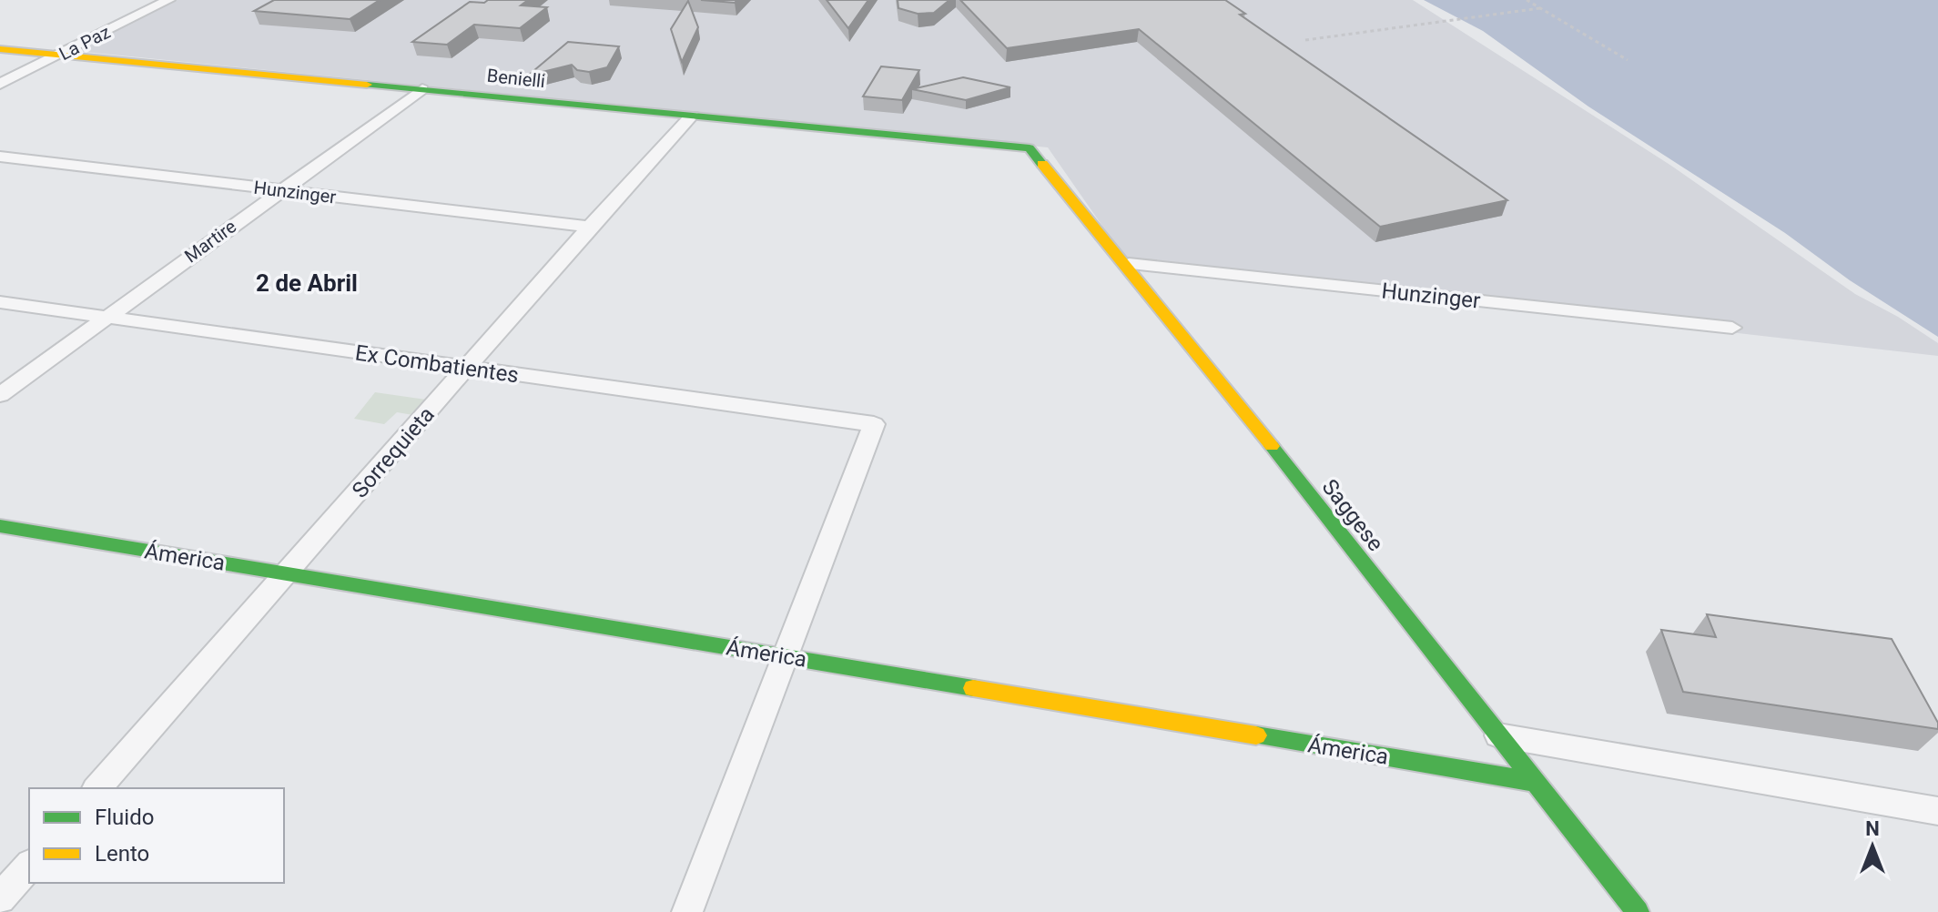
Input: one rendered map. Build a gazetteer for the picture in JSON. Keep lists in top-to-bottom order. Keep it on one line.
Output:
{"streets":{"street":["La Paz","Benielli","Hunzinger","Martire","Ex Combatientes","Sorrequieta","Saggese","Ámerica"]},"crossings":[["La Paz","Benielli"],["Benielli","Martire"],["Benielli","Sorrequieta"],["Benielli","Saggese"],["Hunzinger","Martire"],["Hunzinger","Sorrequieta"],["Hunzinger","Saggese"],["Martire","Ex Combatientes"],["Ex Combatientes","Sorrequieta"],["Ex Combatientes","Ámerica"],["Sorrequieta","Ámerica"],["Saggese","Ámerica"]],"districts":["2 de Abril"],"legend":["Fluido","Lento"],"north":"top"}
